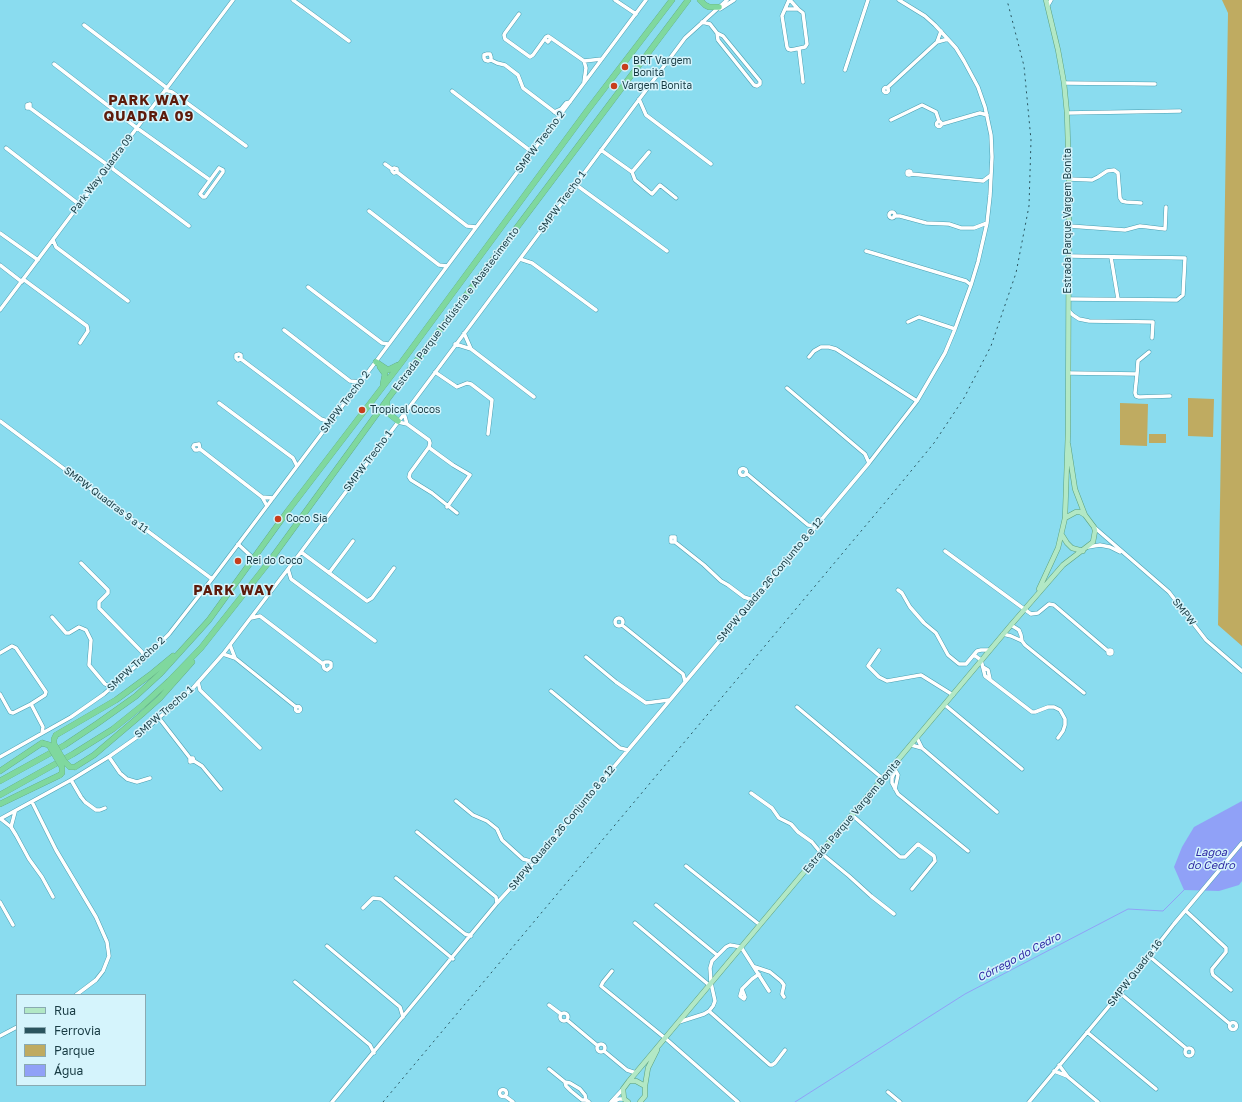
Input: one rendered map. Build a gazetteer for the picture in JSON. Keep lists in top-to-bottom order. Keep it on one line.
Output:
{"streets":{"highway":["Estrada Parque Indústria e Abastecimento"],"main road":["Estrada Parque Vargem Bonita"],"street":["SMPW Trecho 2","Park Way Quadra 09","SMPW Trecho 1","SMPW Quadras 9 a 11","SMPW Quadra 26 Conjunto 8 e 12","SMPW","SMPW Quadra 16"]},"crossings":[["SMPW Trecho 2","SMPW Quadras 9 a 11"],["Estrada Parque Vargem Bonita","SMPW"]],"districts":["PARK WAY QUADRA 09","PARK WAY"],"water":["Lagoa do Cedro","Córrego do Cedro"],"places":["BRT Vargem Bonita","Vargem Bonita","Tropical Cocos","Coco Sia","Rei do Coco"],"legend":["Rua","Ferrovia","Parque","Água"]}
